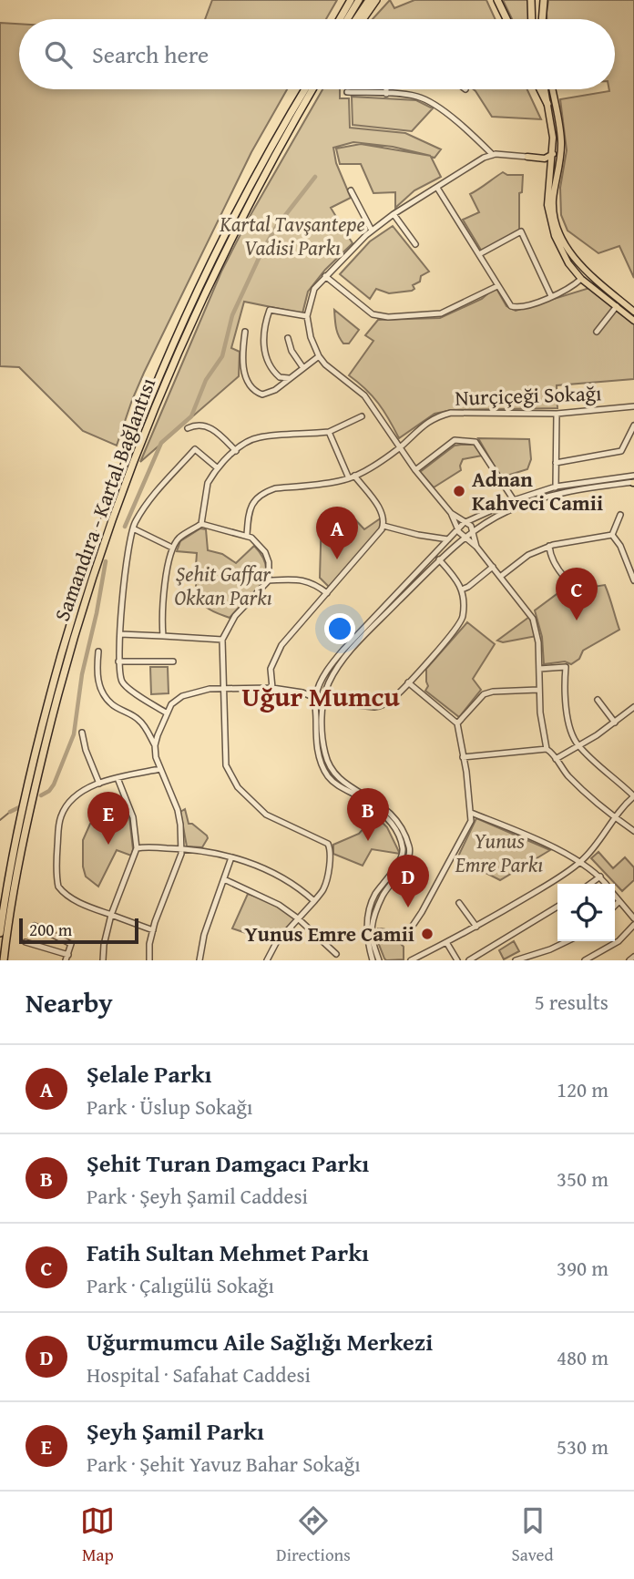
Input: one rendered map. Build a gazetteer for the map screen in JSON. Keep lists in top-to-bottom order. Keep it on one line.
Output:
{"streets":{"highway":["Samandıra - Kartal Bağlantısı"],"street":["Nurçiçeği Sokağı"]},"districts":["Uğur Mumcu"],"parks":["Kartal Tavşantepe Vadisi Parkı","Şehit Gaffar Okkan Parkı","Yunus Emre Parkı"],"places":["Adnan Kahveci Camii","Yunus Emre Camii"],"scale_bar":"200 m","page":{"search":"Search here","pins":["A","C","B","E","D"],"scale":"200 m","heading":["Nearby","5 results"],"list":[{"mark":"A","name":"Şelale Parkı","note":"Park · Üslup Sokağı","value":"120 m"},{"mark":"B","name":"Şehit Turan Damgacı Parkı","note":"Park · Şeyh Şamil Caddesi","value":"350 m"},{"mark":"C","name":"Fatih Sultan Mehmet Parkı","note":"Park · Çalıgülü Sokağı","value":"390 m"},{"mark":"D","name":"Uğurmumcu Aile Sağlığı Merkezi","note":"Hospital · Safahat Caddesi","value":"480 m"},{"mark":"E","name":"Şeyh Şamil Parkı","note":"Park · Şehit Yavuz Bahar Sokağı","value":"530 m"}],"nav":["Map","Directions","Saved"]}}
